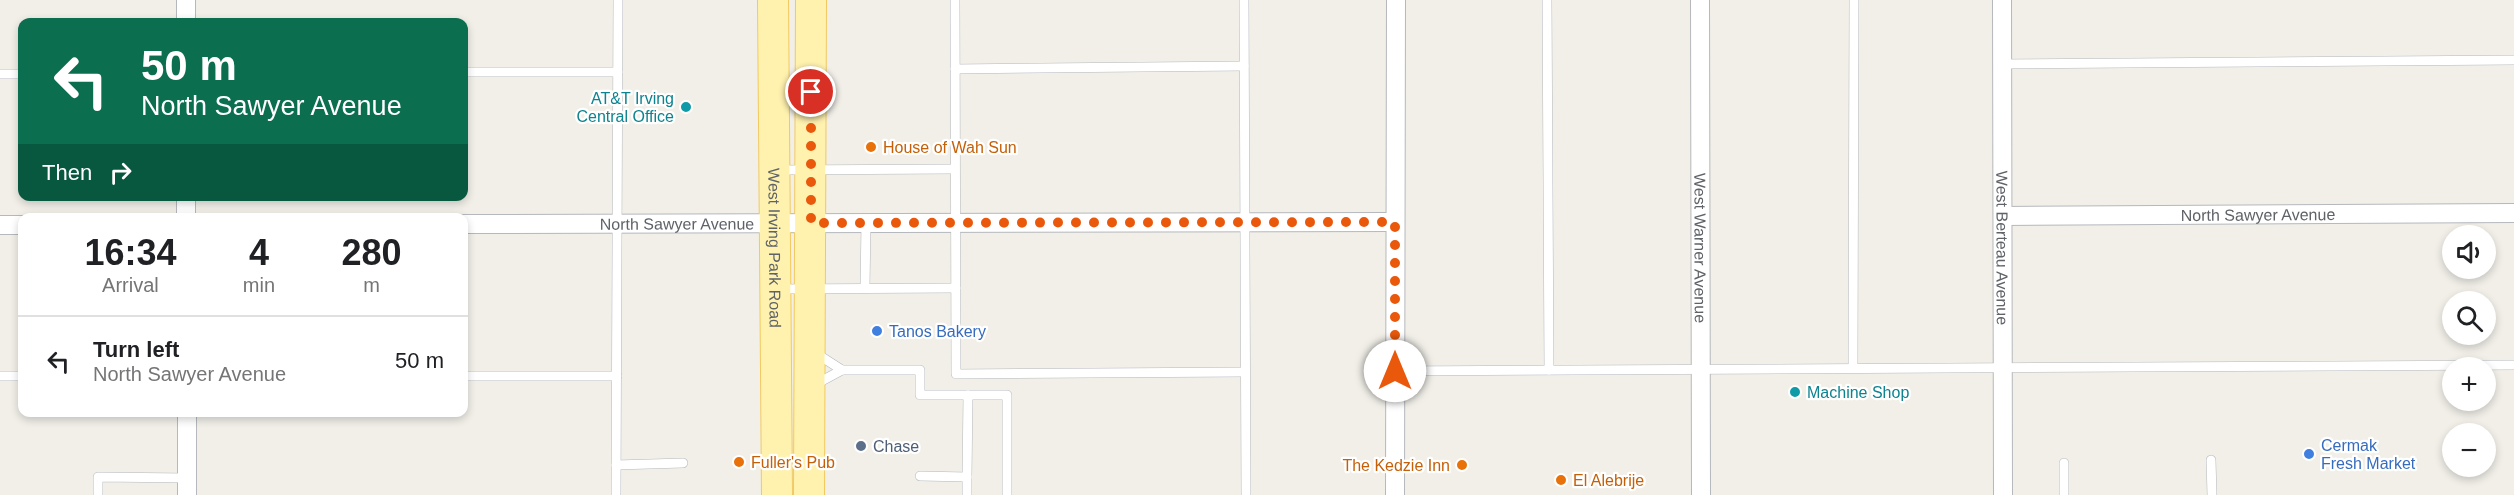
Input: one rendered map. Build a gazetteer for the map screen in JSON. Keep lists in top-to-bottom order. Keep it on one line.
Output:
{"streets":{"main road":["West Irving Park Road"],"street":["North Sawyer Avenue","West Berteau Avenue","West Warner Avenue"]},"crossings":[["North Sawyer Avenue","West Irving Park Road"],["North Sawyer Avenue","West Berteau Avenue"]],"places":["AT&T Irving Central Office","House of Wah Sun","Tanos Bakery","Machine Shop","Chase","Cermak Fresh Market","Fuller's Pub","The Kedzie Inn","El Alebrije"],"page":{"turn":["50 m","North Sawyer Avenue"],"then":"Then","eta":["16:34","Arrival","4","min","280","m"],"map_buttons":["+","−"],"list":[{"name":"Turn left","note":"North Sawyer Avenue","value":"50 m"}]}}
